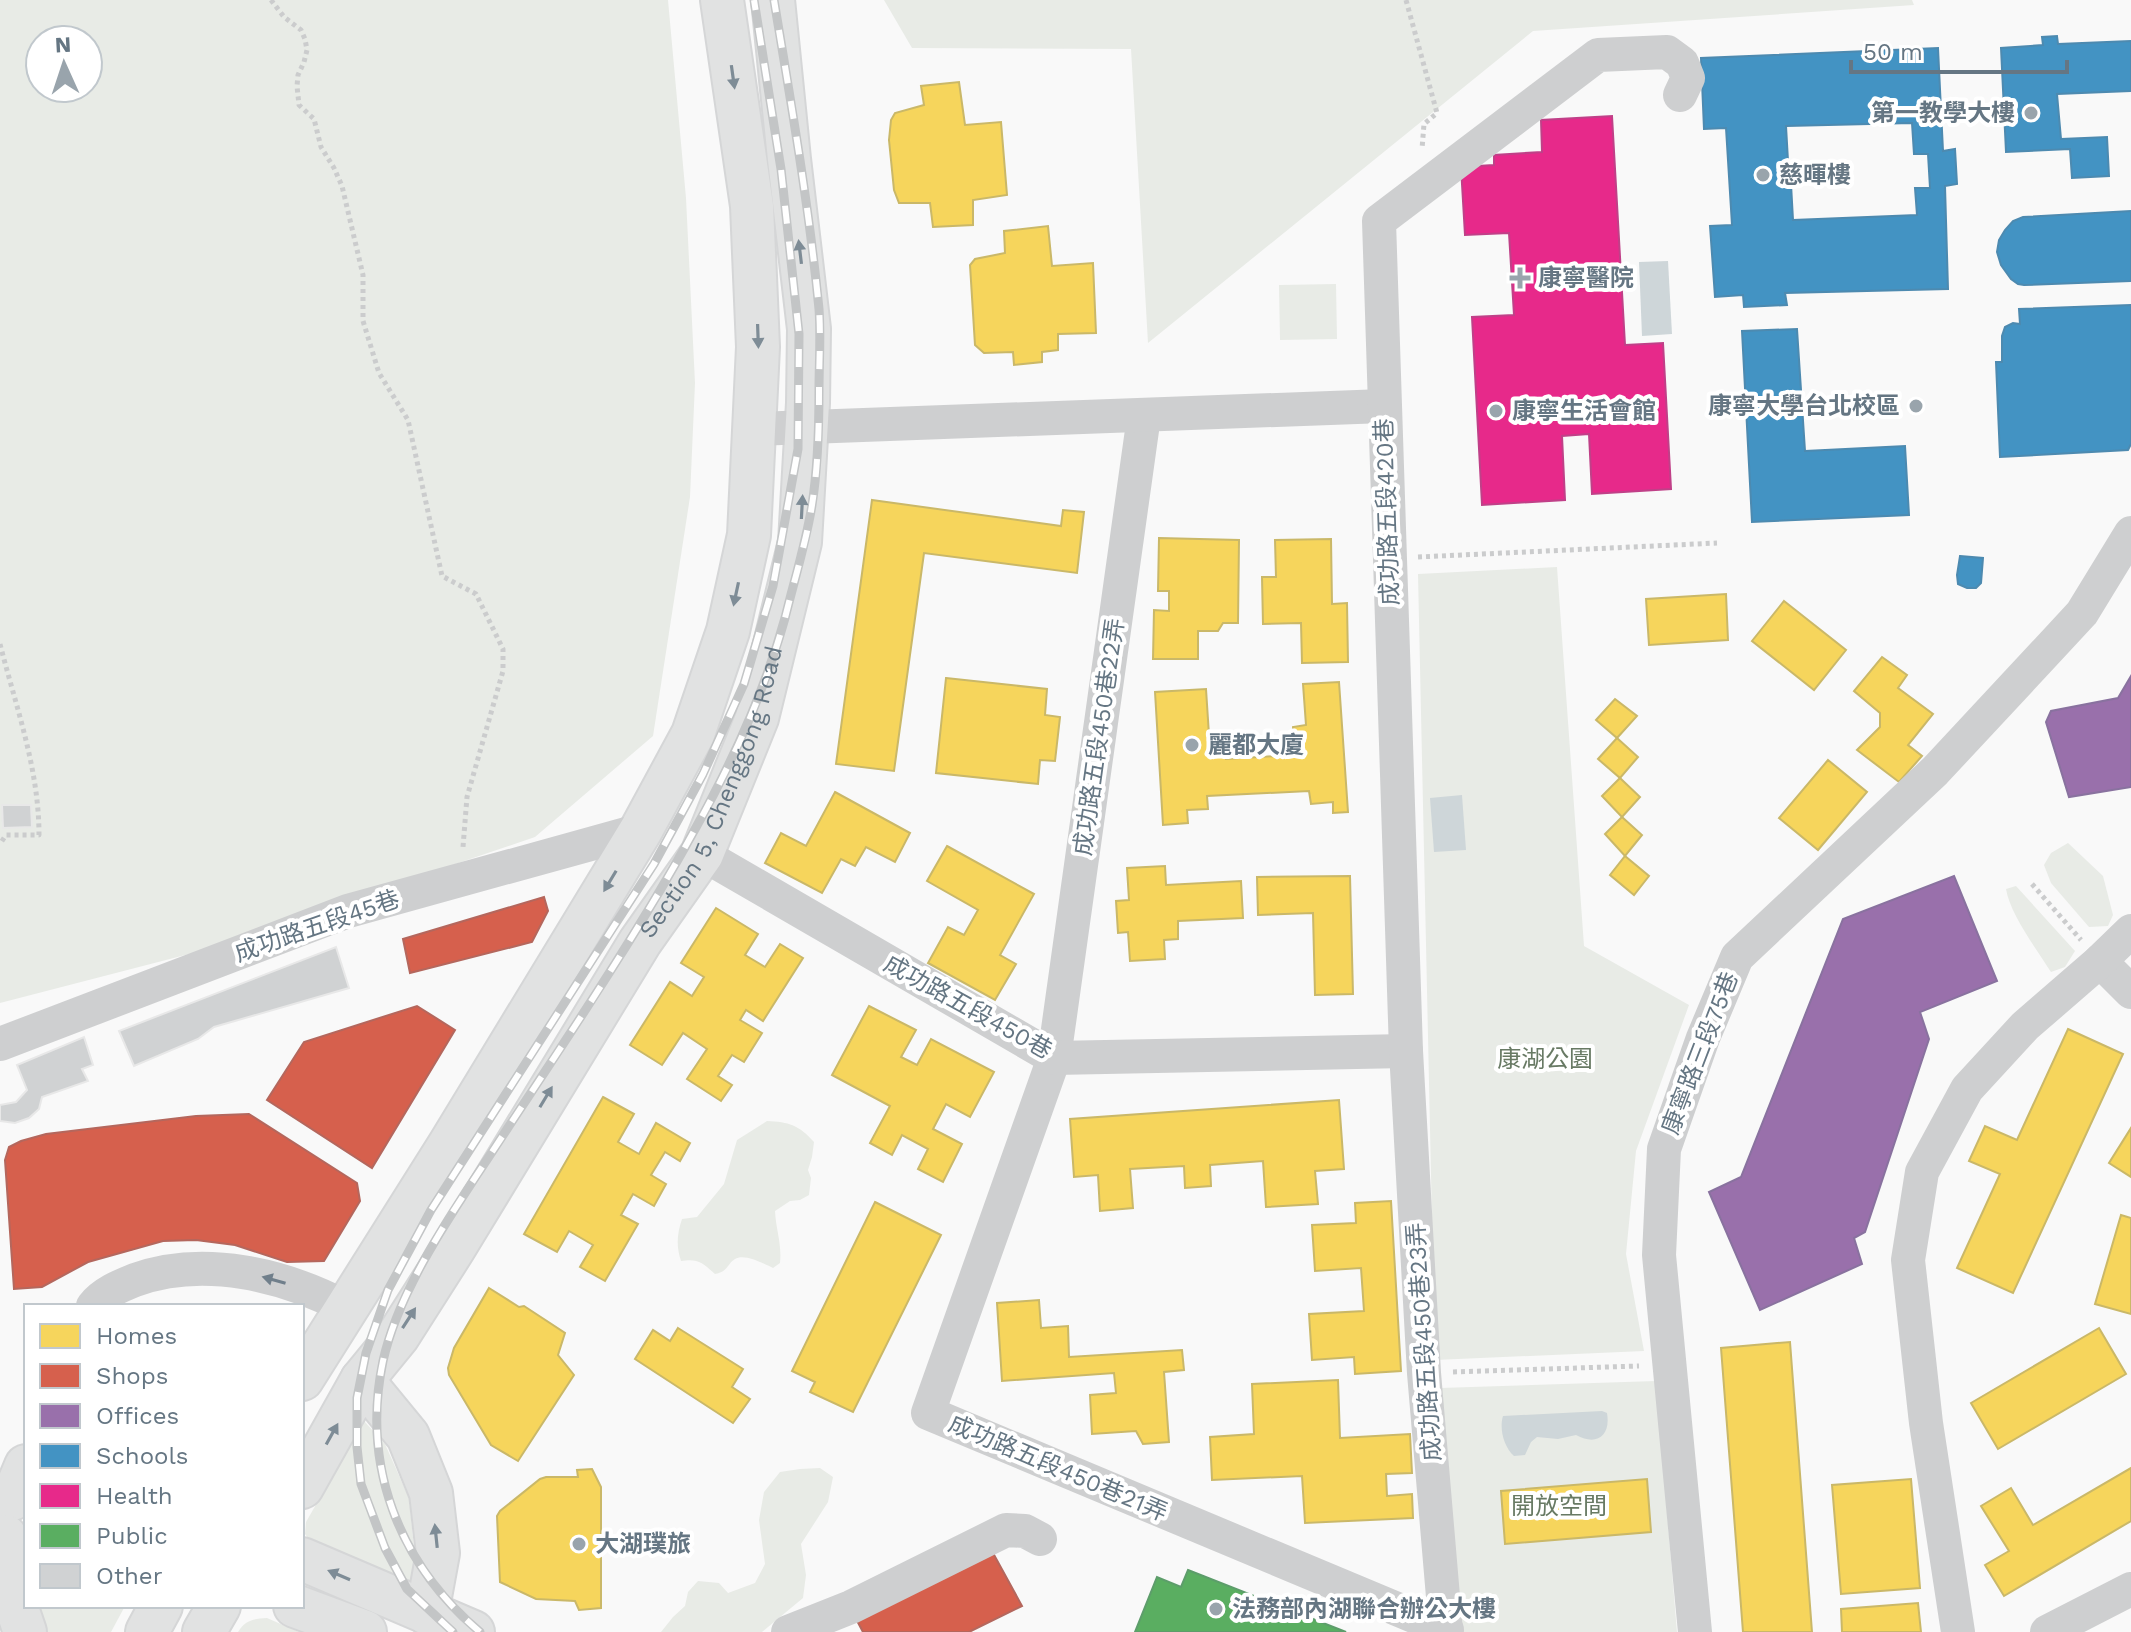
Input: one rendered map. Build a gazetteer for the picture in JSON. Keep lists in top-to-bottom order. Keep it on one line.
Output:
{"streets":{"main road":["Section 5, Chenggong Road"],"street":["成功路五段420巷","成功路五段450巷22弄","成功路五段45巷","成功路五段450巷","康寧路三段75巷","成功路五段450巷23弄","成功路五段450巷21弄"]},"crossings":[["成功路五段420巷","成功路五段450巷22弄"],["成功路五段420巷","Section 5, Chenggong Road"],["成功路五段420巷","成功路五段450巷"],["成功路五段420巷","成功路五段450巷23弄"],["成功路五段450巷22弄","成功路五段450巷"],["成功路五段450巷22弄","成功路五段450巷21弄"],["Section 5, Chenggong Road","成功路五段45巷"],["Section 5, Chenggong Road","成功路五段450巷"],["成功路五段450巷","成功路五段450巷23弄"],["成功路五段450巷","成功路五段450巷21弄"],["成功路五段450巷23弄","成功路五段450巷21弄"]],"parks":["康湖公園","開放空間"],"places":{"other":["第一教學大樓","慈暉樓","康寧大學台北校區","康寧生活會館","麗都大廈","大湖璞旅","法務部內湖聯合辦公大樓"],"health":["康寧醫院"]},"legend":["Homes","Shops","Offices","Schools","Health","Public","Other"],"scale_bar":"50 m","north":"top"}
